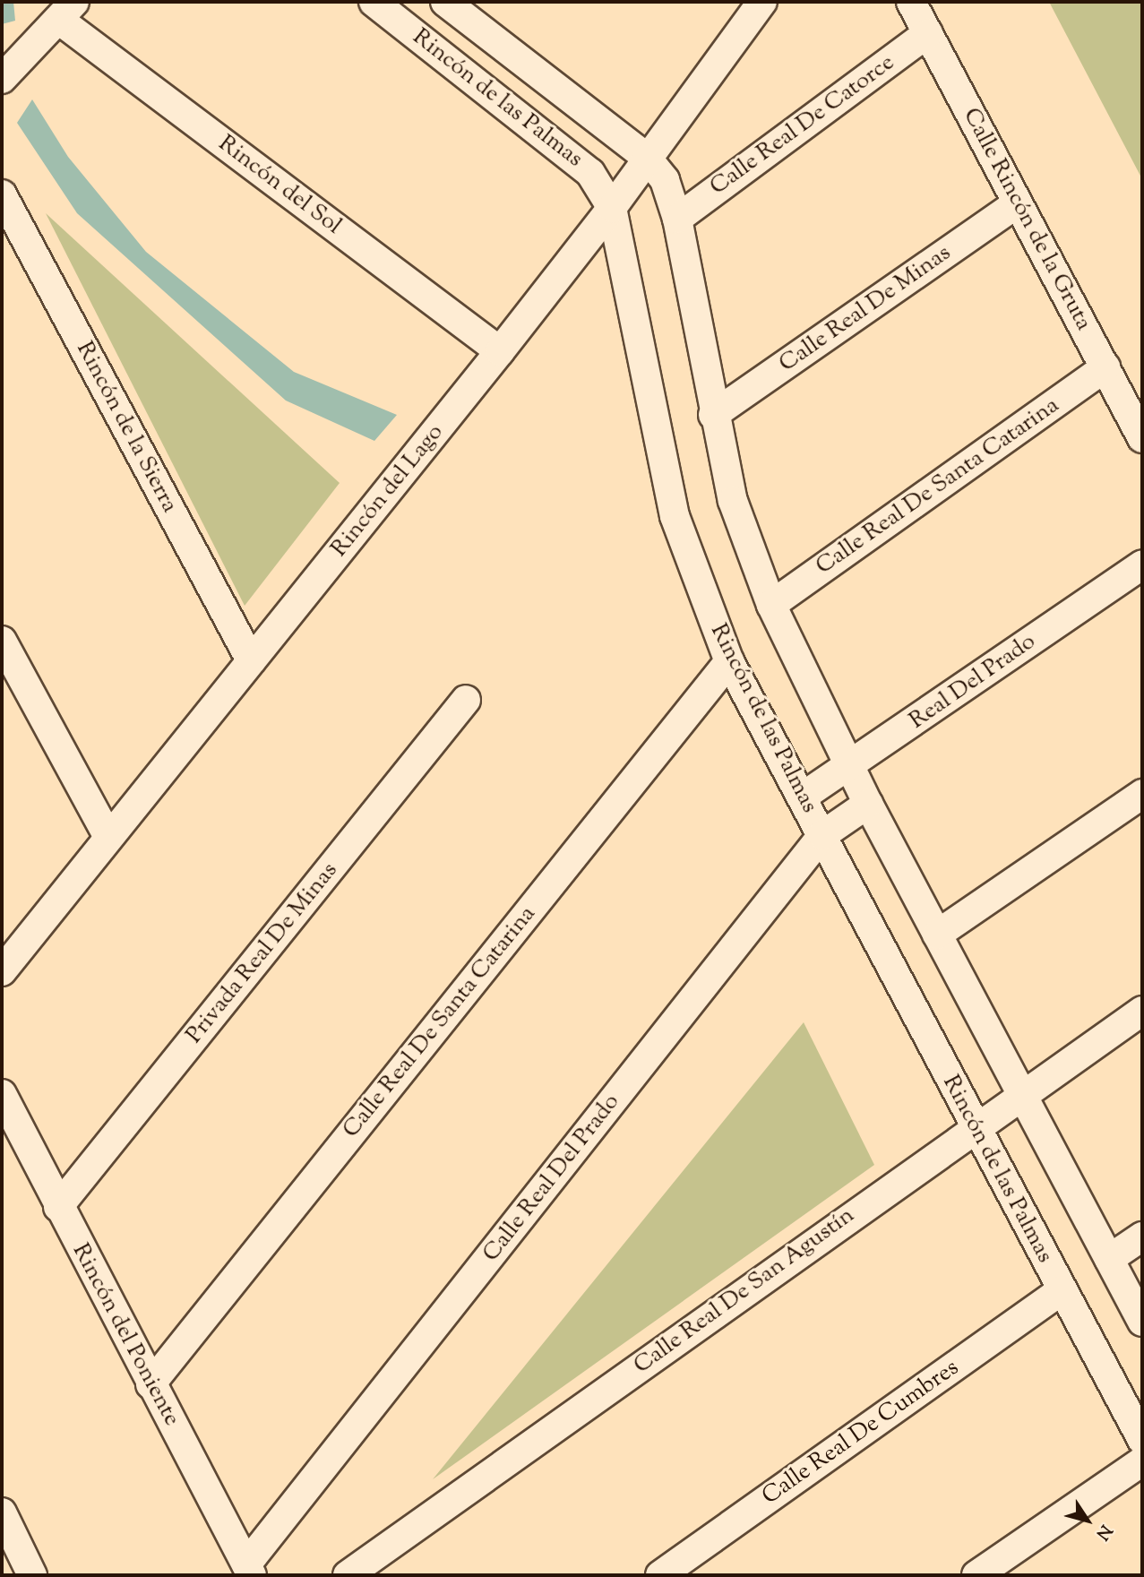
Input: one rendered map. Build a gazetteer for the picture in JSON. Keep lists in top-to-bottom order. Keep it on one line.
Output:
{"streets":{"street":["Rincón de las Palmas","Calle Real De Catorce","Rincón del Sol","Calle Rincón de la Gruta","Calle Real De Minas","Rincón de la Sierra","Calle Real De Santa Catarina","Rincón del Lago","Real Del Prado","Privada Real De Minas","Calle Real Del Prado","Calle Real De San Agustín","Rincón del Poniente","Calle Real De Cumbres"]},"crossings":[["Rincón de las Palmas","Calle Real De Catorce"],["Rincón de las Palmas","Calle Real De Minas"],["Rincón de las Palmas","Calle Real De Santa Catarina"],["Rincón de las Palmas","Rincón del Lago"],["Rincón de las Palmas","Real Del Prado"],["Rincón de las Palmas","Calle Real Del Prado"],["Rincón de las Palmas","Calle Real De San Agustín"],["Rincón de las Palmas","Calle Real De Cumbres"],["Calle Real De Catorce","Calle Rincón de la Gruta"],["Rincón del Sol","Rincón del Lago"],["Calle Rincón de la Gruta","Calle Real De Minas"],["Calle Rincón de la Gruta","Calle Real De Santa Catarina"],["Rincón de la Sierra","Rincón del Lago"],["Calle Real De Santa Catarina","Rincón del Poniente"],["Privada Real De Minas","Rincón del Poniente"],["Calle Real Del Prado","Rincón del Poniente"]],"north":"bottom right"}
